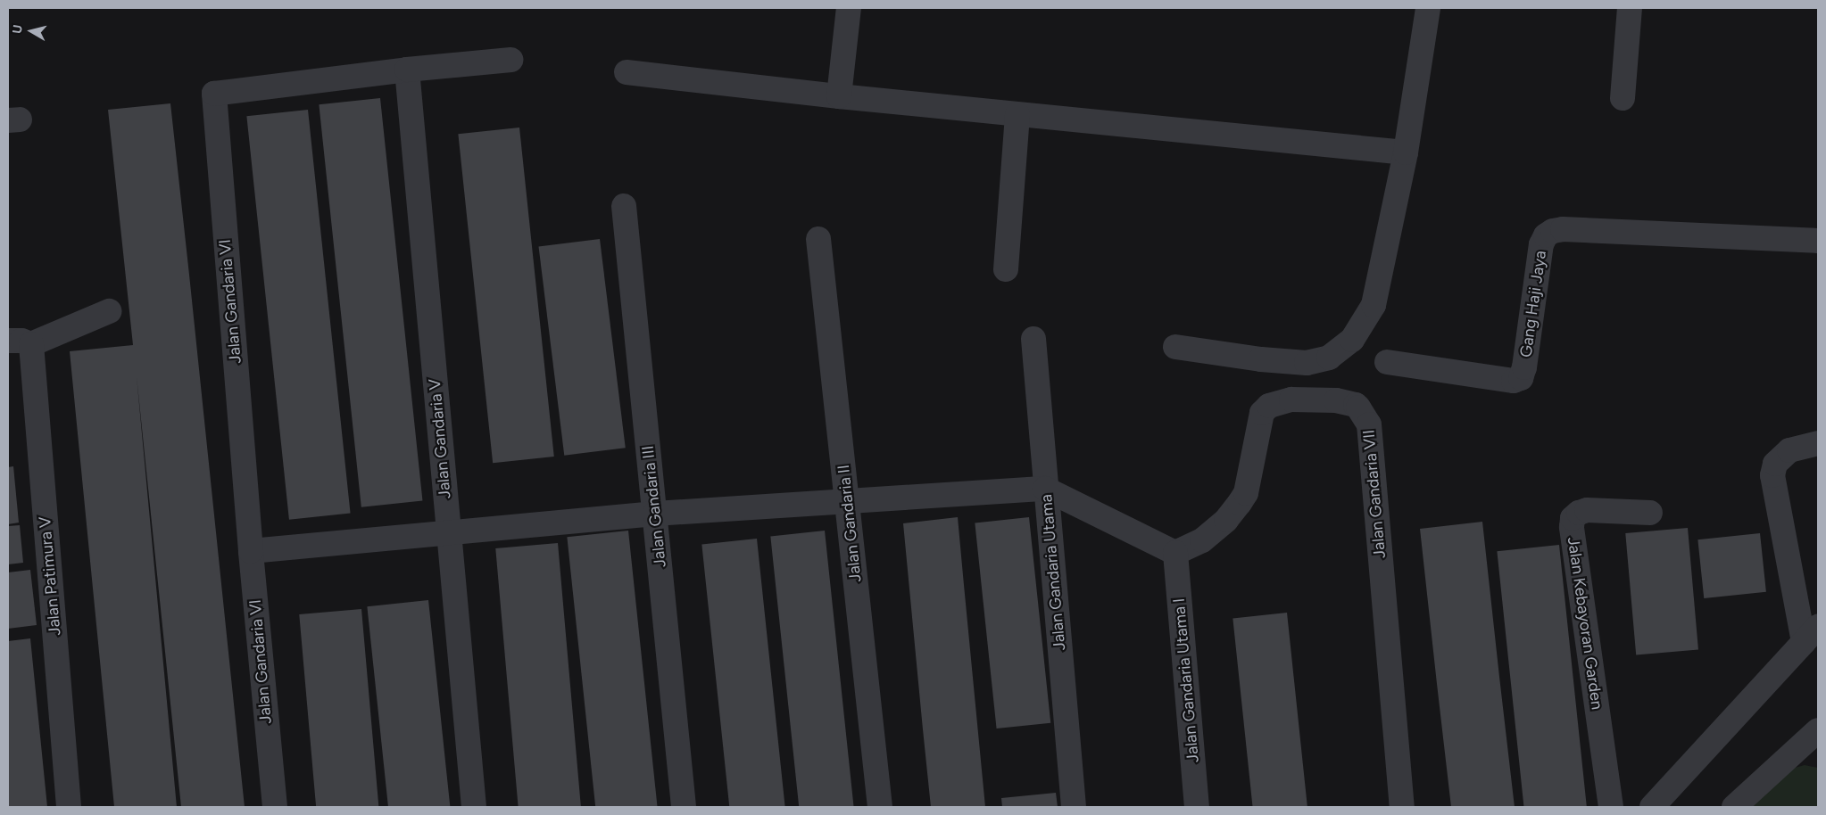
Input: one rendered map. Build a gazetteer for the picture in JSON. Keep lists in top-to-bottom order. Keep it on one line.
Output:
{"streets":{"street":["Jalan Gandaria VI","Gang Haji Jaya","Jalan Gandaria V","Jalan Gandaria VII","Jalan Gandaria III","Jalan Gandaria II","Jalan Gandaria Utama","Jalan Patimura V","Jalan Kebayoran Garden","Jalan Gandaria Utama I"]},"crossings":[["Jalan Gandaria VI","Jalan Gandaria V"],["Jalan Gandaria VII","Jalan Gandaria Utama I"]],"north":"left"}
